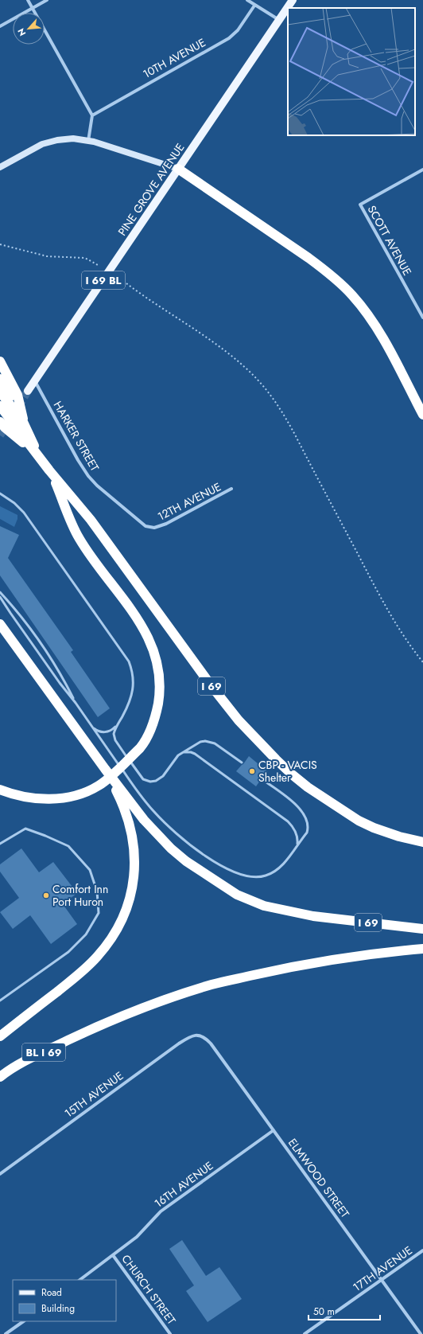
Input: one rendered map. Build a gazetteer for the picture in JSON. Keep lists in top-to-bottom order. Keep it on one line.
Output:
{"streets":{"highway":["I 69","BL I 69"],"main road":["PINE GROVE AVENUE","I 69 BL"],"street":["10TH AVENUE","SCOTT AVENUE","HARKER STREET","12TH AVENUE","15TH AVENUE","ELMWOOD STREET","16TH AVENUE","17TH AVENUE","CHURCH STREET"]},"crossings":[["PINE GROVE AVENUE","HARKER STREET"],["HARKER STREET","12TH AVENUE"],["15TH AVENUE","ELMWOOD STREET"],["ELMWOOD STREET","16TH AVENUE"],["ELMWOOD STREET","17TH AVENUE"],["16TH AVENUE","CHURCH STREET"]],"places":["CBP - VACIS Shelter","Comfort Inn Port Huron"],"legend":["Road","Building"],"scale_bar":"50 m","north":"bottom left"}
